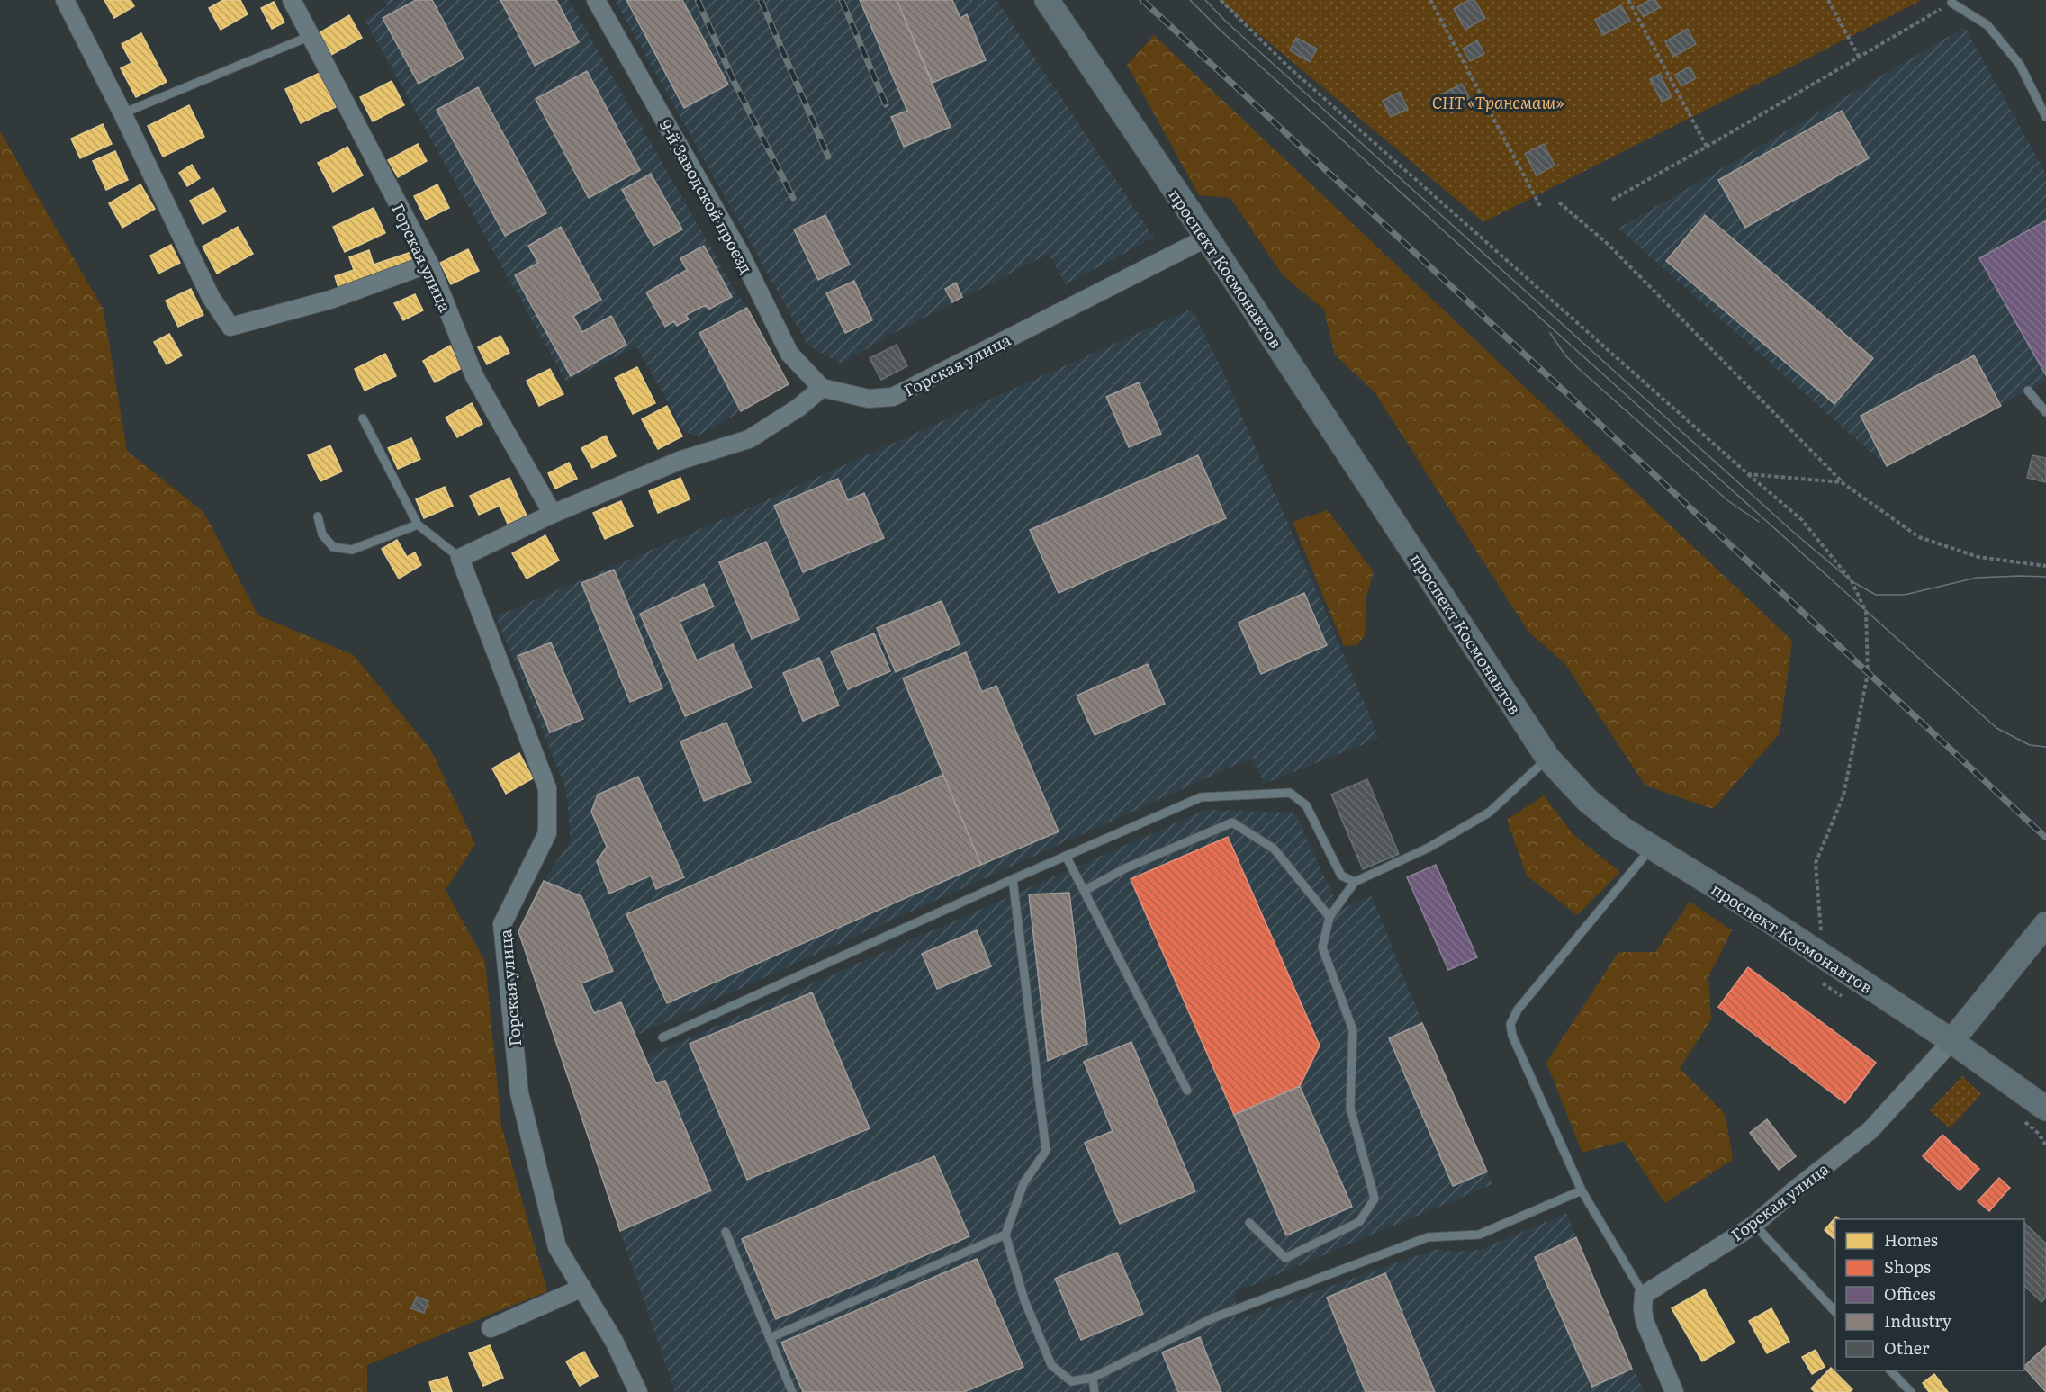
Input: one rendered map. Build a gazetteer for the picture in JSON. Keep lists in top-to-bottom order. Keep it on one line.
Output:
{"streets":{"main road":["проспект Космонавтов"],"street":["9-й Заводской проезд","Горская улица"]},"crossings":[["9-й Заводской проезд","Горская улица"],["Горская улица","проспект Космонавтов"]],"parks":["СНТ «Трансмаш»"],"legend":["Homes","Shops","Offices","Industry","Other"]}
